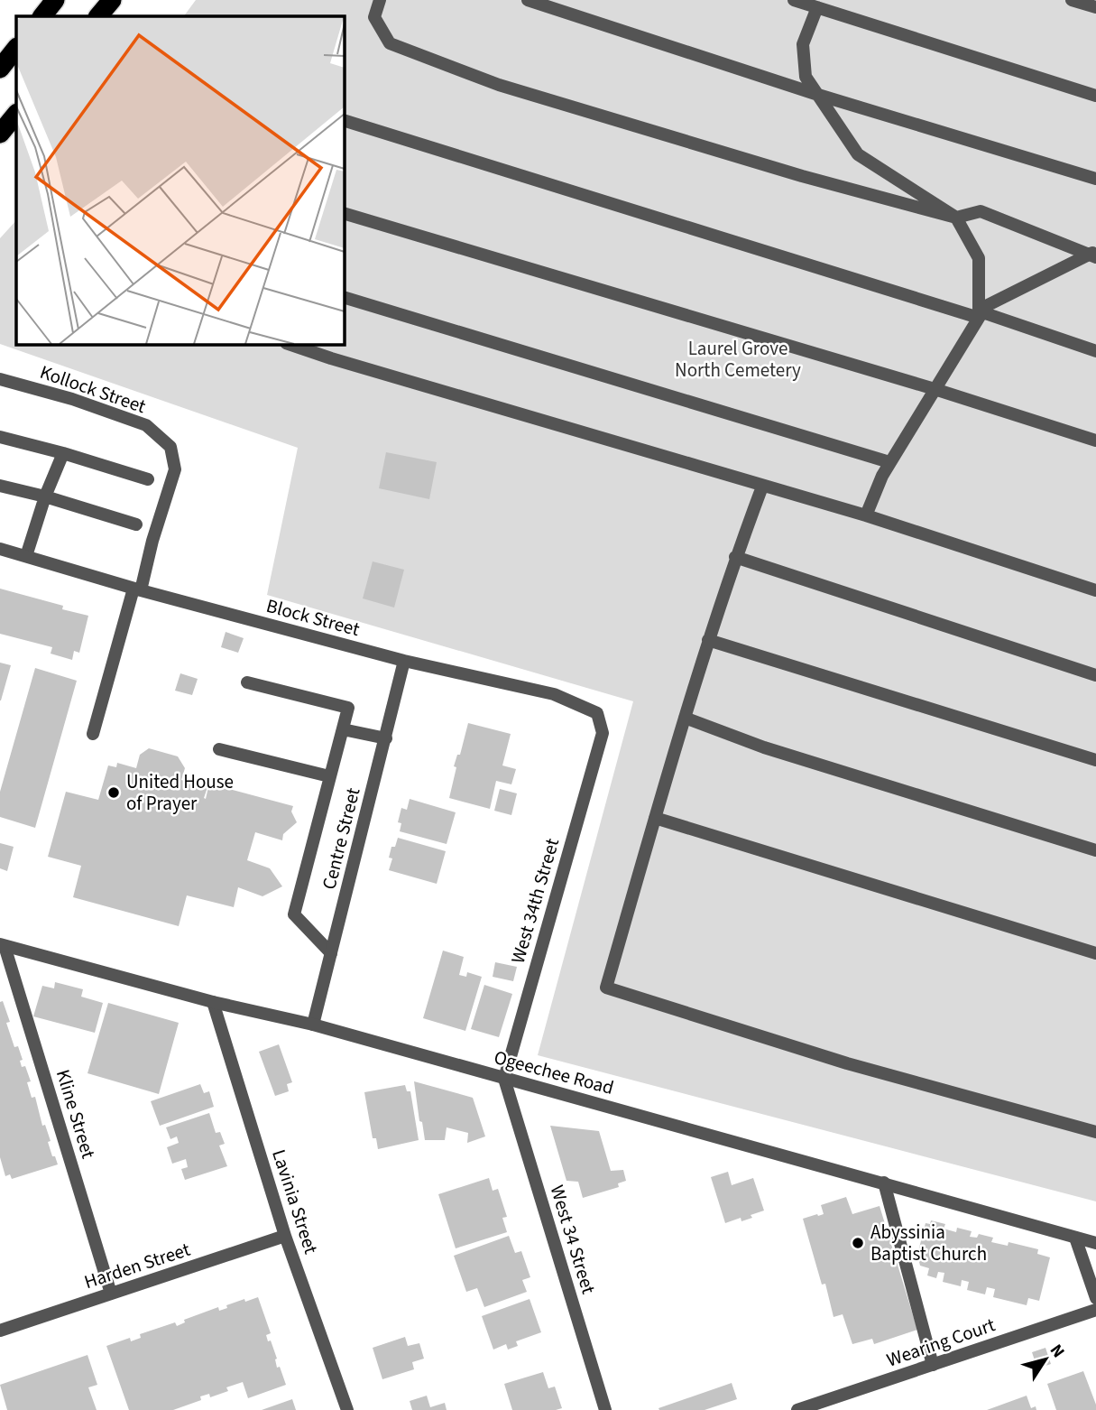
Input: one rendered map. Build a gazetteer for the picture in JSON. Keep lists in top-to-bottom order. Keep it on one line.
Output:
{"streets":{"street":["Kollock Street","Block Street","Centre Street","West 34th Street","Ogeechee Road","Kline Street","Lavinia Street","West 34 Street","Harden Street","Wearing Court"]},"crossings":[["Kollock Street","Block Street"],["Block Street","Centre Street"],["Block Street","West 34th Street"],["Centre Street","Ogeechee Road"],["West 34th Street","Ogeechee Road"],["West 34th Street","West 34 Street"],["Ogeechee Road","Kline Street"],["Ogeechee Road","Lavinia Street"],["Ogeechee Road","West 34 Street"],["Kline Street","Harden Street"],["Lavinia Street","Harden Street"]],"parks":["Laurel Grove North Cemetery"],"places":["United House of Prayer","Abyssinia Baptist Church"],"north":"top right"}
